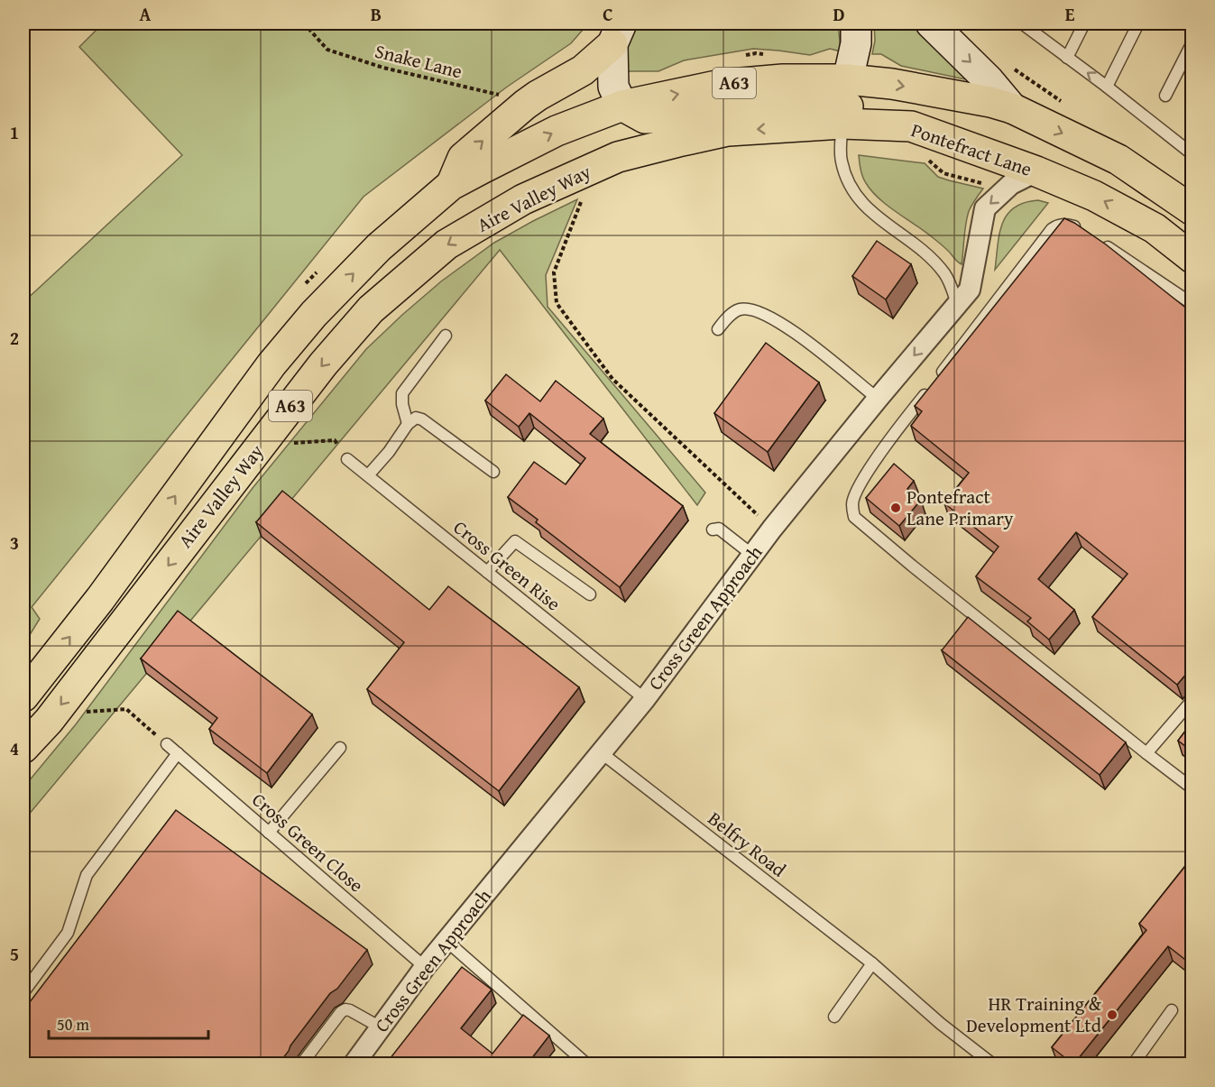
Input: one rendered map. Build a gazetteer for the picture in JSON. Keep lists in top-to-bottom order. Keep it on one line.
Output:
{"streets":{"highway":["A63","Pontefract Lane","Aire Valley Way"],"street":["Cross Green Approach"],"lane":["Cross Green Rise","Cross Green Close","Belfry Road"],"path":["Snake Lane"]},"crossings":[["A63","Pontefract Lane"],["A63","Aire Valley Way"],["Pontefract Lane","Aire Valley Way"],["Pontefract Lane","Cross Green Approach"],["Cross Green Rise","Cross Green Approach"],["Cross Green Approach","Cross Green Close"],["Cross Green Approach","Belfry Road"]],"places":["Pontefract Lane Primary","HR Training & Development Ltd"],"scale_bar":"50 m","grid":{"columns":["A","B","C","D","E"],"rows":["1","2","3","4","5"]}}
